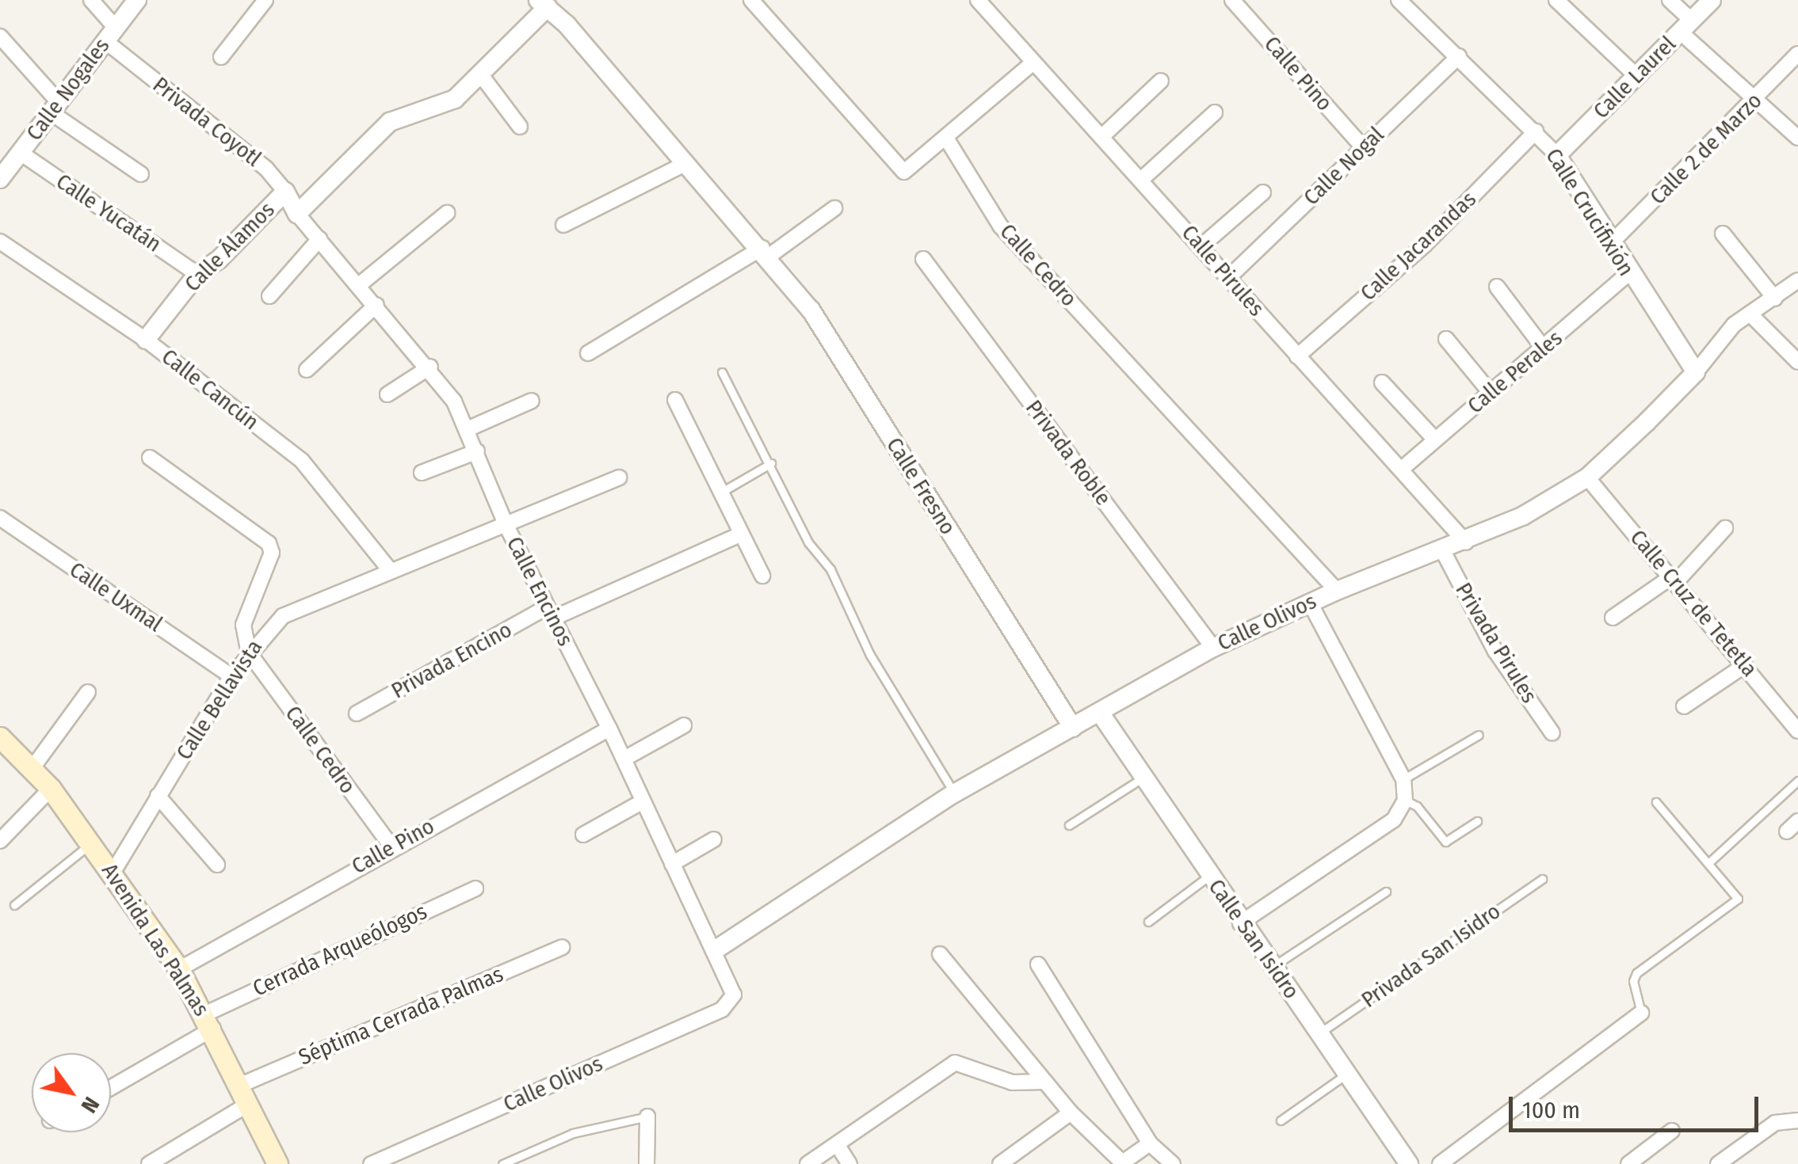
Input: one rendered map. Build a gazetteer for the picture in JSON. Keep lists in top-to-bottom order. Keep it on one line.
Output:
{"streets":{"main road":["Avenida Las Palmas"],"street":["Calle Pino","Calle Laurel","Calle Nogales","Privada Coyotl","Calle 2 de Marzo","Calle Nogal","Calle Crucifixión","Calle Yucatán","Calle Jacarandas","Calle Álamos","Calle Cedro","Calle Pirules","Calle Perales","Calle Cancún","Privada Roble","Calle Fresno","Calle Encinos","Calle Uxmal","Calle Cruz de Tetetla","Calle Olivos","Privada Pirules","Privada Encino","Calle Bellavista","Calle San Isidro","Cerrada Arqueólogos","Séptima Cerrada Palmas"],"lane":["Privada San Isidro"]},"crossings":[["Calle Pino","Calle Nogal"],["Calle Pino","Calle Cedro"],["Calle Pino","Calle Encinos"],["Calle Pino","Avenida Las Palmas"],["Calle Laurel","Calle Crucifixión"],["Calle Nogales","Privada Coyotl"],["Calle Nogales","Calle Yucatán"],["Privada Coyotl","Calle Álamos"],["Privada Coyotl","Calle Encinos"],["Calle 2 de Marzo","Calle Crucifixión"],["Calle Nogal","Calle Crucifixión"],["Calle Nogal","Calle Pirules"],["Calle Crucifixión","Calle Jacarandas"],["Calle Crucifixión","Calle Perales"],["Calle Crucifixión","Calle Olivos"],["Calle Yucatán","Calle Álamos"],["Calle Jacarandas","Calle Pirules"],["Calle Álamos","Calle Cancún"],["Calle Álamos","Calle Fresno"],["Calle Álamos","Calle Encinos"],["Calle Cedro","Calle Olivos"],["Calle Cedro","Calle Bellavista"],["Calle Pirules","Calle Perales"],["Calle Pirules","Calle Olivos"],["Calle Cancún","Calle Bellavista"],["Privada Roble","Calle Olivos"],["Calle Fresno","Calle Olivos"],["Calle Encinos","Calle Olivos"],["Calle Encinos","Privada Encino"],["Calle Encinos","Calle Bellavista"],["Calle Uxmal","Calle Bellavista"],["Calle Cruz de Tetetla","Calle Olivos"],["Calle Olivos","Privada Pirules"],["Calle Olivos","Calle San Isidro"],["Calle Bellavista","Avenida Las Palmas"],["Calle San Isidro","Privada San Isidro"],["Avenida Las Palmas","Cerrada Arqueólogos"],["Avenida Las Palmas","Séptima Cerrada Palmas"]],"scale_bar":"100 m","north":"bottom right"}
